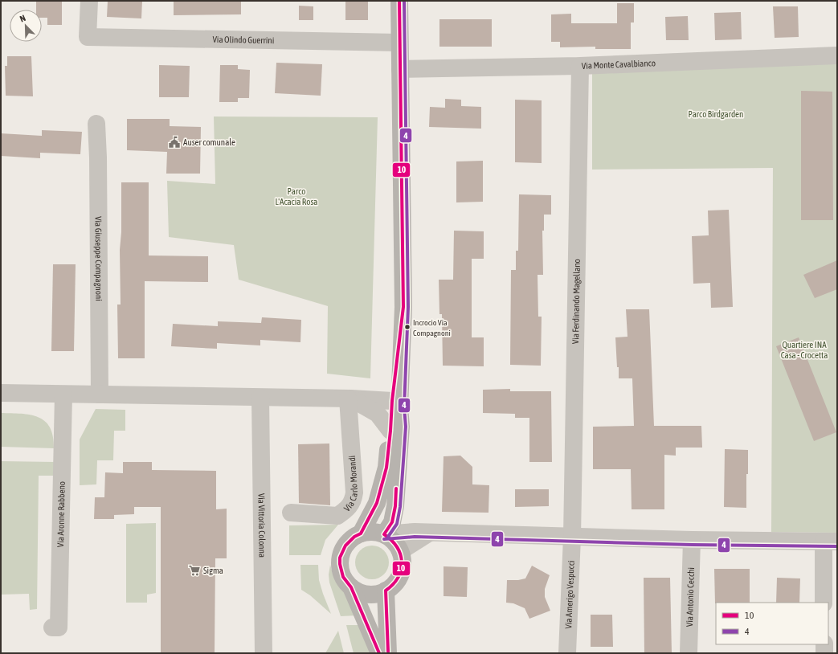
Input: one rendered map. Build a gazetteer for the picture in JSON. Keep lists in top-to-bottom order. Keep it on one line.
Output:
{"streets":{"street":["Via Olindo Guerrini","Via Monte Cavalbianco","Via Giuseppe Compagnoni","Via Ferdinando Magellano","Via Carlo Morandi","Via Aronne Rabbeno","Via Vittoria Colonna","Via Amerigo Vespucci","Via Antonio Cecchi"]},"crossings":[["Via Monte Cavalbianco","Via Ferdinando Magellano"],["Via Ferdinando Magellano","Via Amerigo Vespucci"]],"parks":["Parco Birdgarden","Parco L'Acacia Rosa","Quartiere INA Casa - Crocetta"],"places":{"public building":["Auser comunale"],"other":["Incrocio Via Compagnoni"],"supermarket":["Sigma"]},"lines":["transit line 10","transit line 4"],"legend":["10","4"],"north":"top left"}
